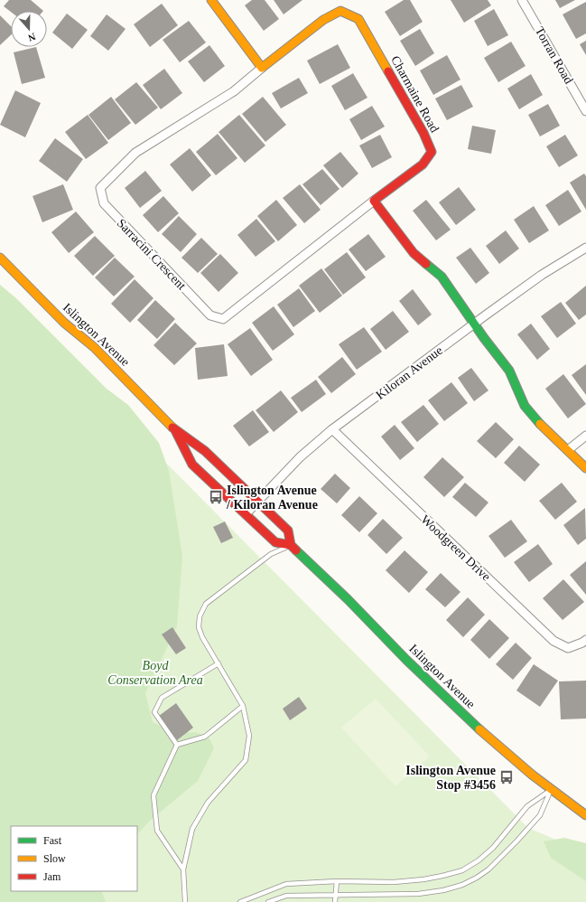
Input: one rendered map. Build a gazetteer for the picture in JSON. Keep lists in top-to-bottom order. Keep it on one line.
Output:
{"streets":{"main road":["Charmaine Road","Islington Avenue"],"street":["Torran Road","Sarracini Crescent","Kiloran Avenue","Woodgreen Drive"]},"crossings":[["Charmaine Road","Sarracini Crescent"],["Islington Avenue","Kiloran Avenue"],["Kiloran Avenue","Woodgreen Drive"]],"parks":["Boyd Conservation Area"],"places":{"bus stop":["Islington Avenue / Kiloran Avenue","Islington Avenue Stop #3456"]},"legend":["Fast","Slow","Jam"],"north":"bottom"}
